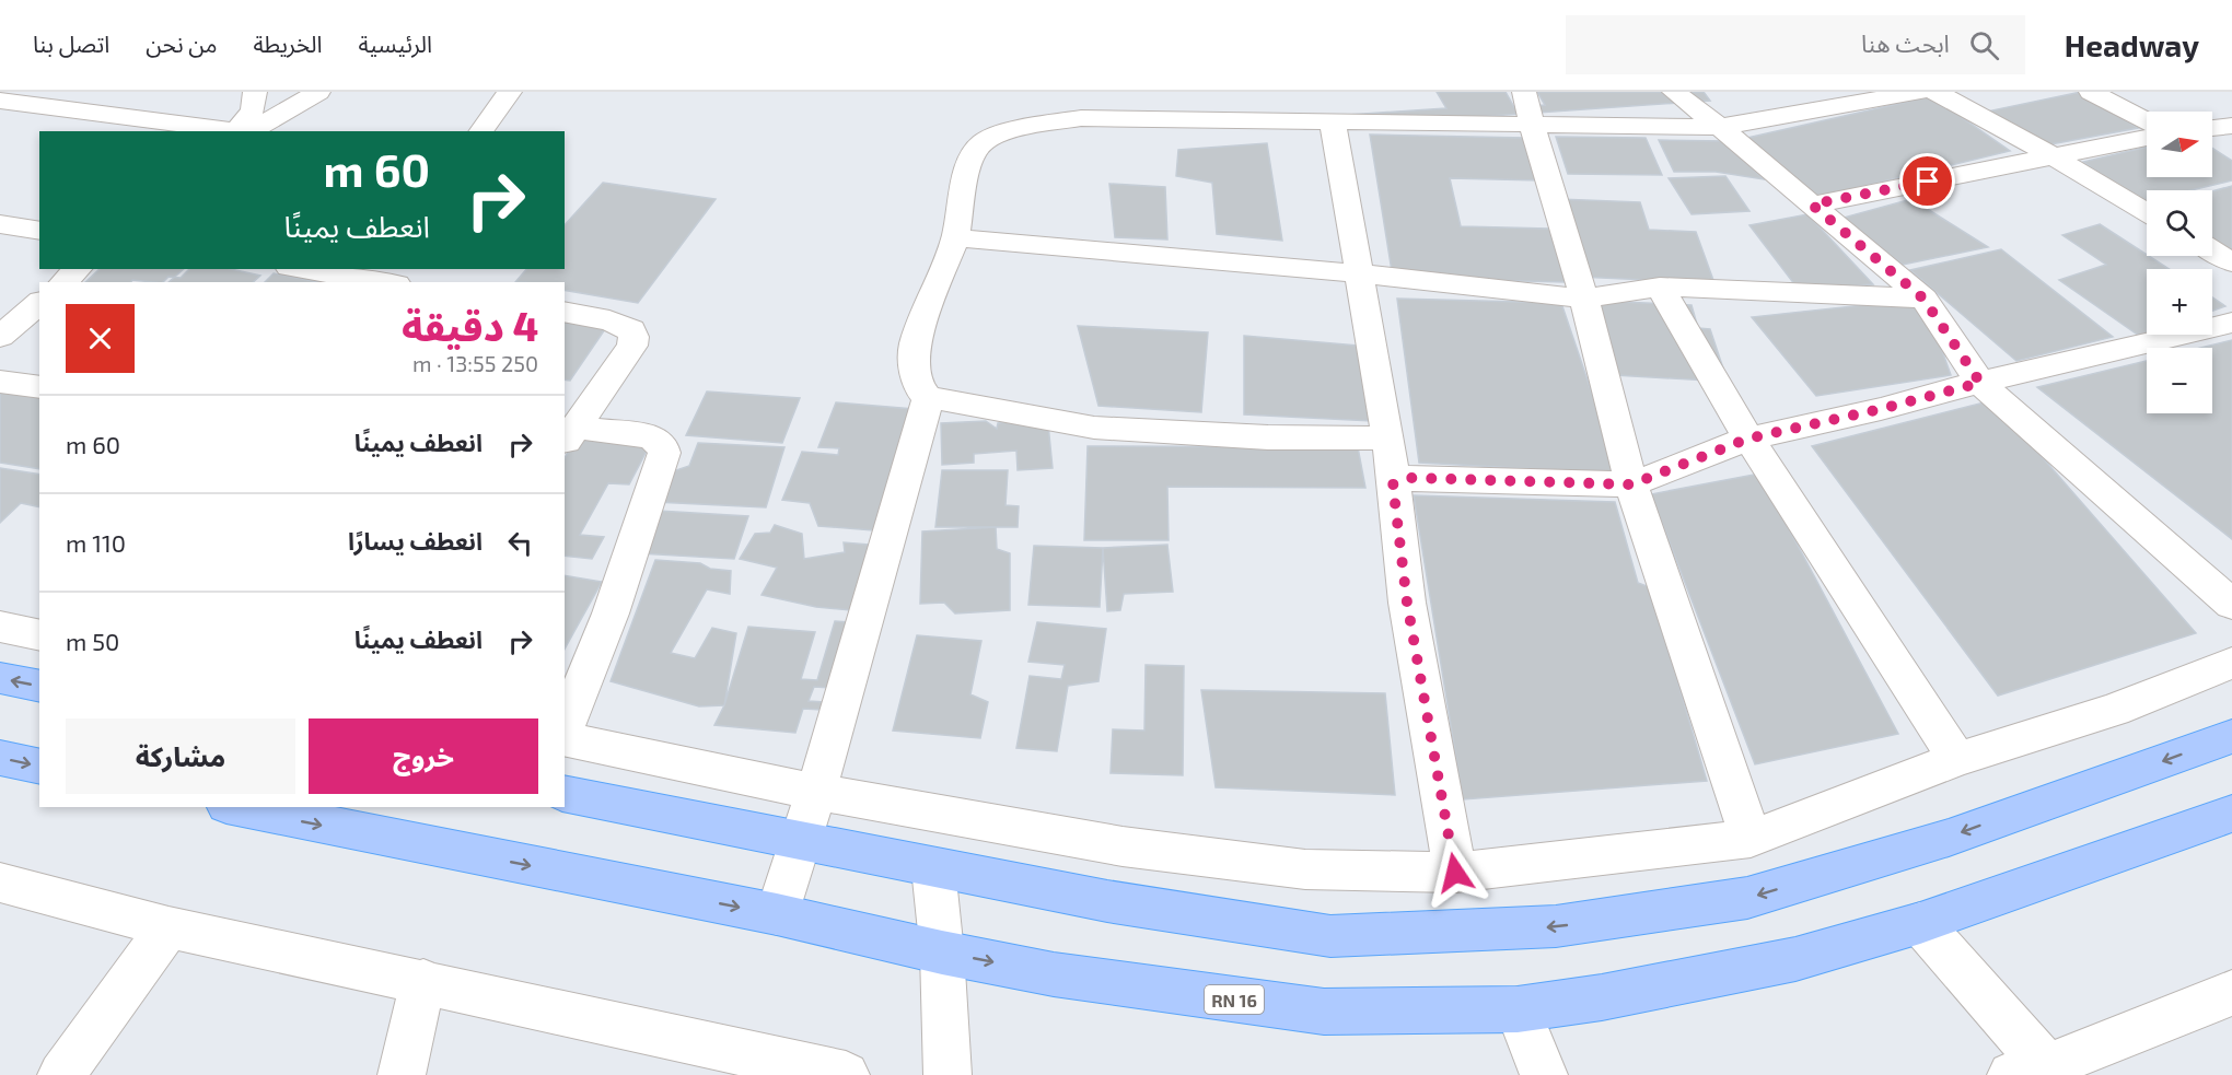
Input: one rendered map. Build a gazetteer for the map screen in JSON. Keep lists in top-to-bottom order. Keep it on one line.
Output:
{"streets":{"main road":["RN 16"]},"north":"right","page":{"header":"Headway","search":"ابحث هنا","nav":["الرئيسية","الخريطة","من نحن","اتصل بنا"],"map_buttons":["+","−"],"turn":["60 m","انعطف يمينًا"],"heading":["4 دقيقة","250 m · 13:55"],"list":[{"name":"انعطف يمينًا","value":"60 m"},{"name":"انعطف يسارًا","value":"110 m"},{"name":"انعطف يمينًا","value":"50 m"}],"buttons":["خروج","مشاركة"]}}
